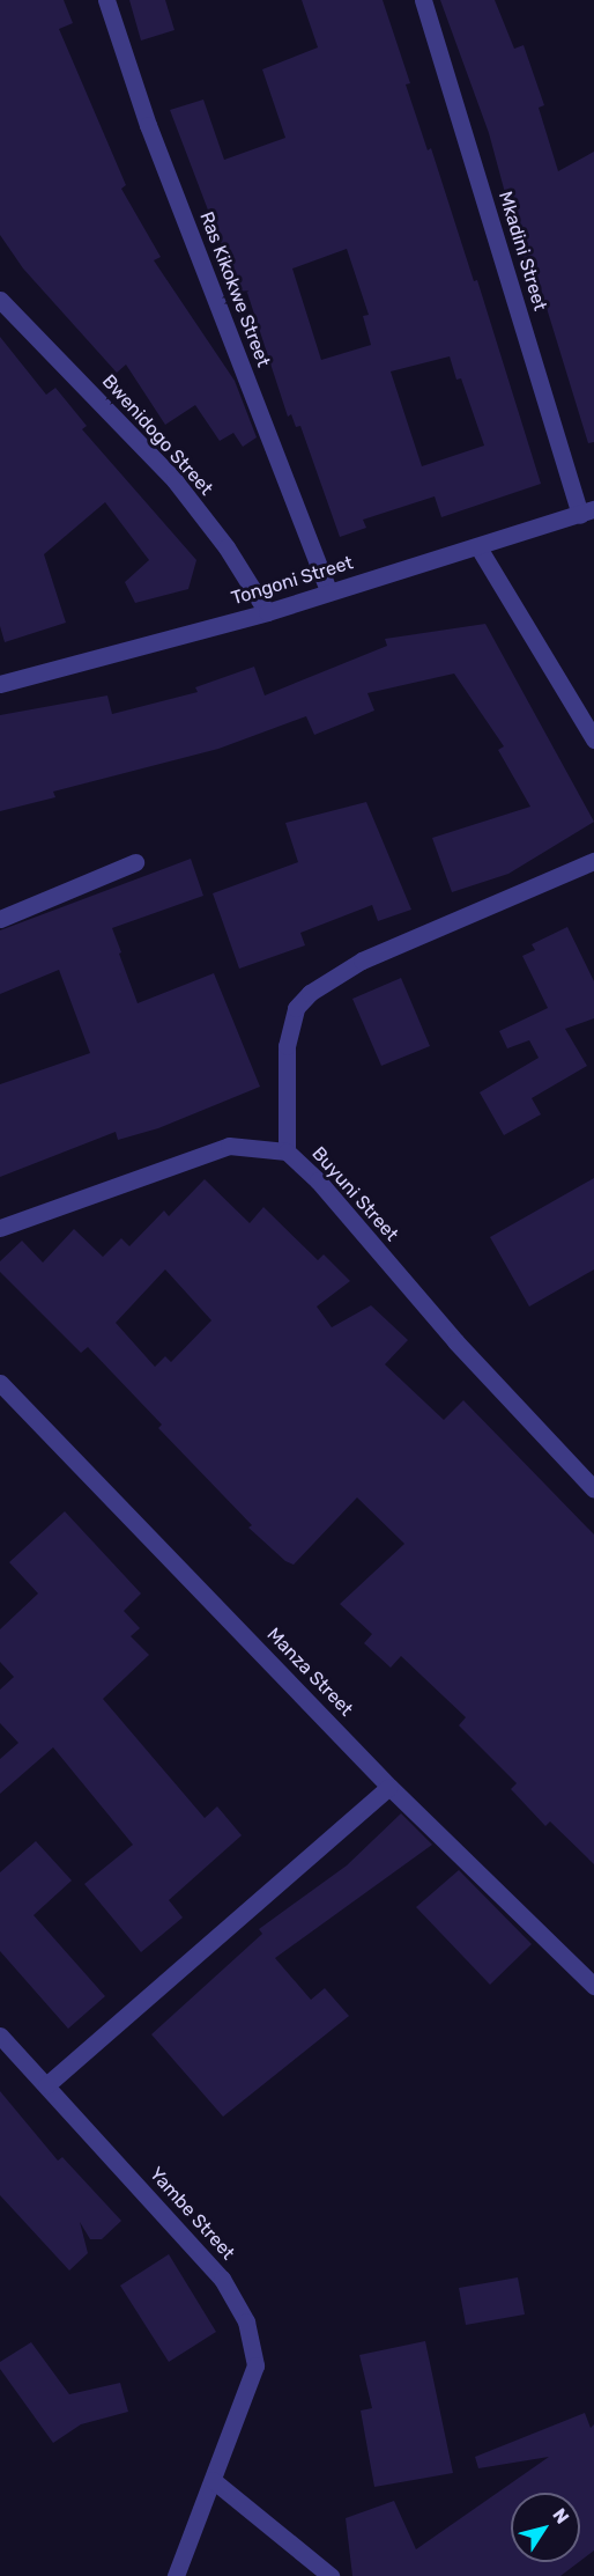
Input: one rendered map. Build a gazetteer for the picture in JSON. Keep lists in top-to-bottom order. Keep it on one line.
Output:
{"streets":{"street":["Mkadini Street","Ras Kikokwe Street","Bwenidogo Street","Tongoni Street","Buyuni Street","Manza Street","Yambe Street"]},"crossings":[["Mkadini Street","Tongoni Street"],["Ras Kikokwe Street","Tongoni Street"],["Bwenidogo Street","Tongoni Street"]],"north":"top right"}
